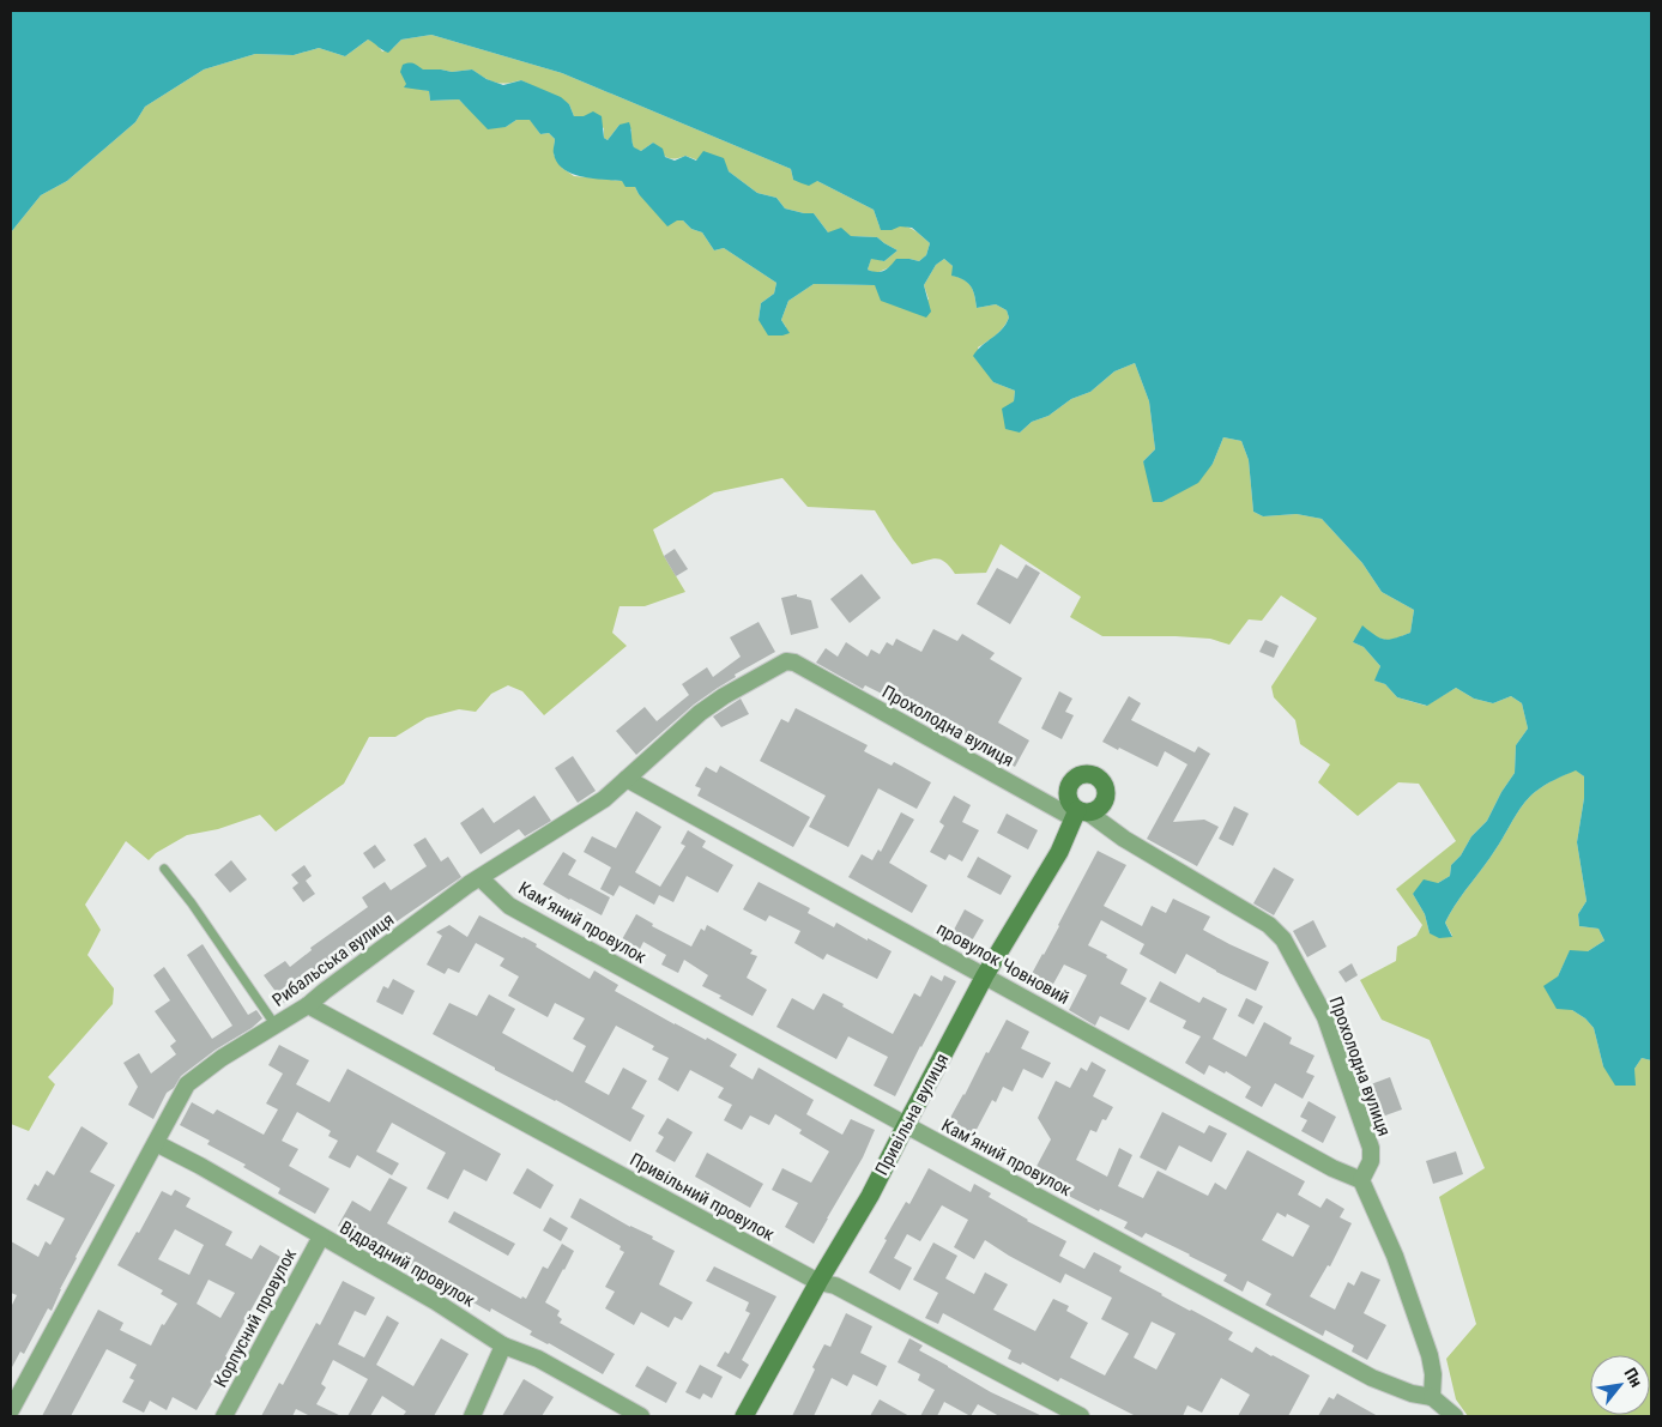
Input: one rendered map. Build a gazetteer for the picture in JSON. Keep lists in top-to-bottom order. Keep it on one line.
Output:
{"streets":{"street":["Прохолодна вулиця","Камʼяний провулок","Рибальська вулиця","провулок Човновий","Привільна вулиця","Привільний провулок","Відрадний провулок","Корпусний провулок"]},"crossings":[["Прохолодна вулиця","Рибальська вулиця"],["Прохолодна вулиця","провулок Човновий"],["Прохолодна вулиця","Привільна вулиця"],["Камʼяний провулок","Рибальська вулиця"],["Камʼяний провулок","Привільна вулиця"],["Рибальська вулиця","провулок Човновий"],["Рибальська вулиця","Привільний провулок"],["Рибальська вулиця","Відрадний провулок"],["провулок Човновий","Привільна вулиця"],["Привільна вулиця","Привільний провулок"],["Відрадний провулок","Корпусний провулок"]],"north":"top right"}
